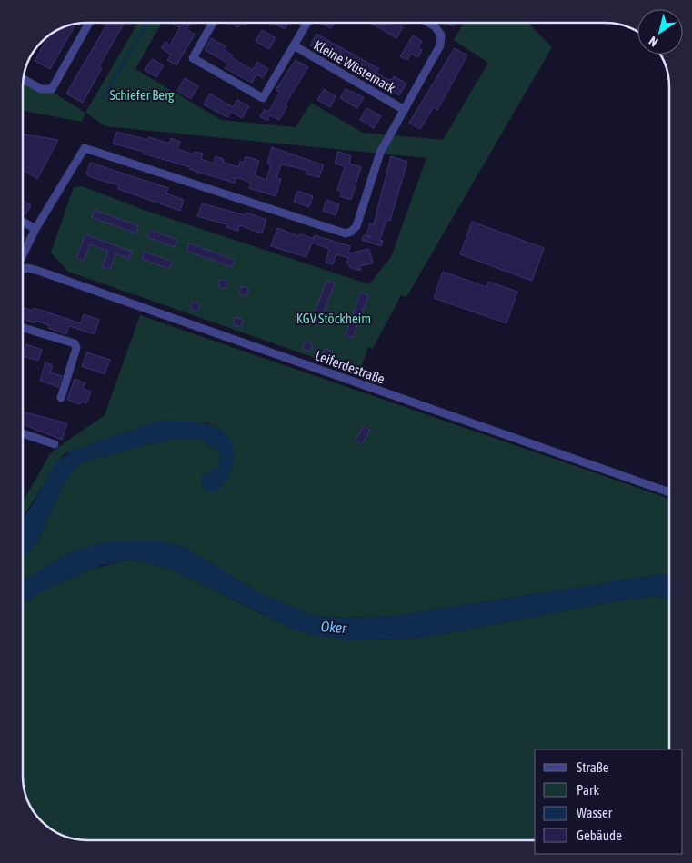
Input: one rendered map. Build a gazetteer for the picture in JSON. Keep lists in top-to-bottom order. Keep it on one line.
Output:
{"streets":{"street":["Kleine Wüstemark","Leiferdestraße"]},"water":["Oker"],"parks":["Schiefer Berg","KGV Stöckheim"],"legend":["Straße","Park","Wasser","Gebäude"],"north":"bottom left"}
